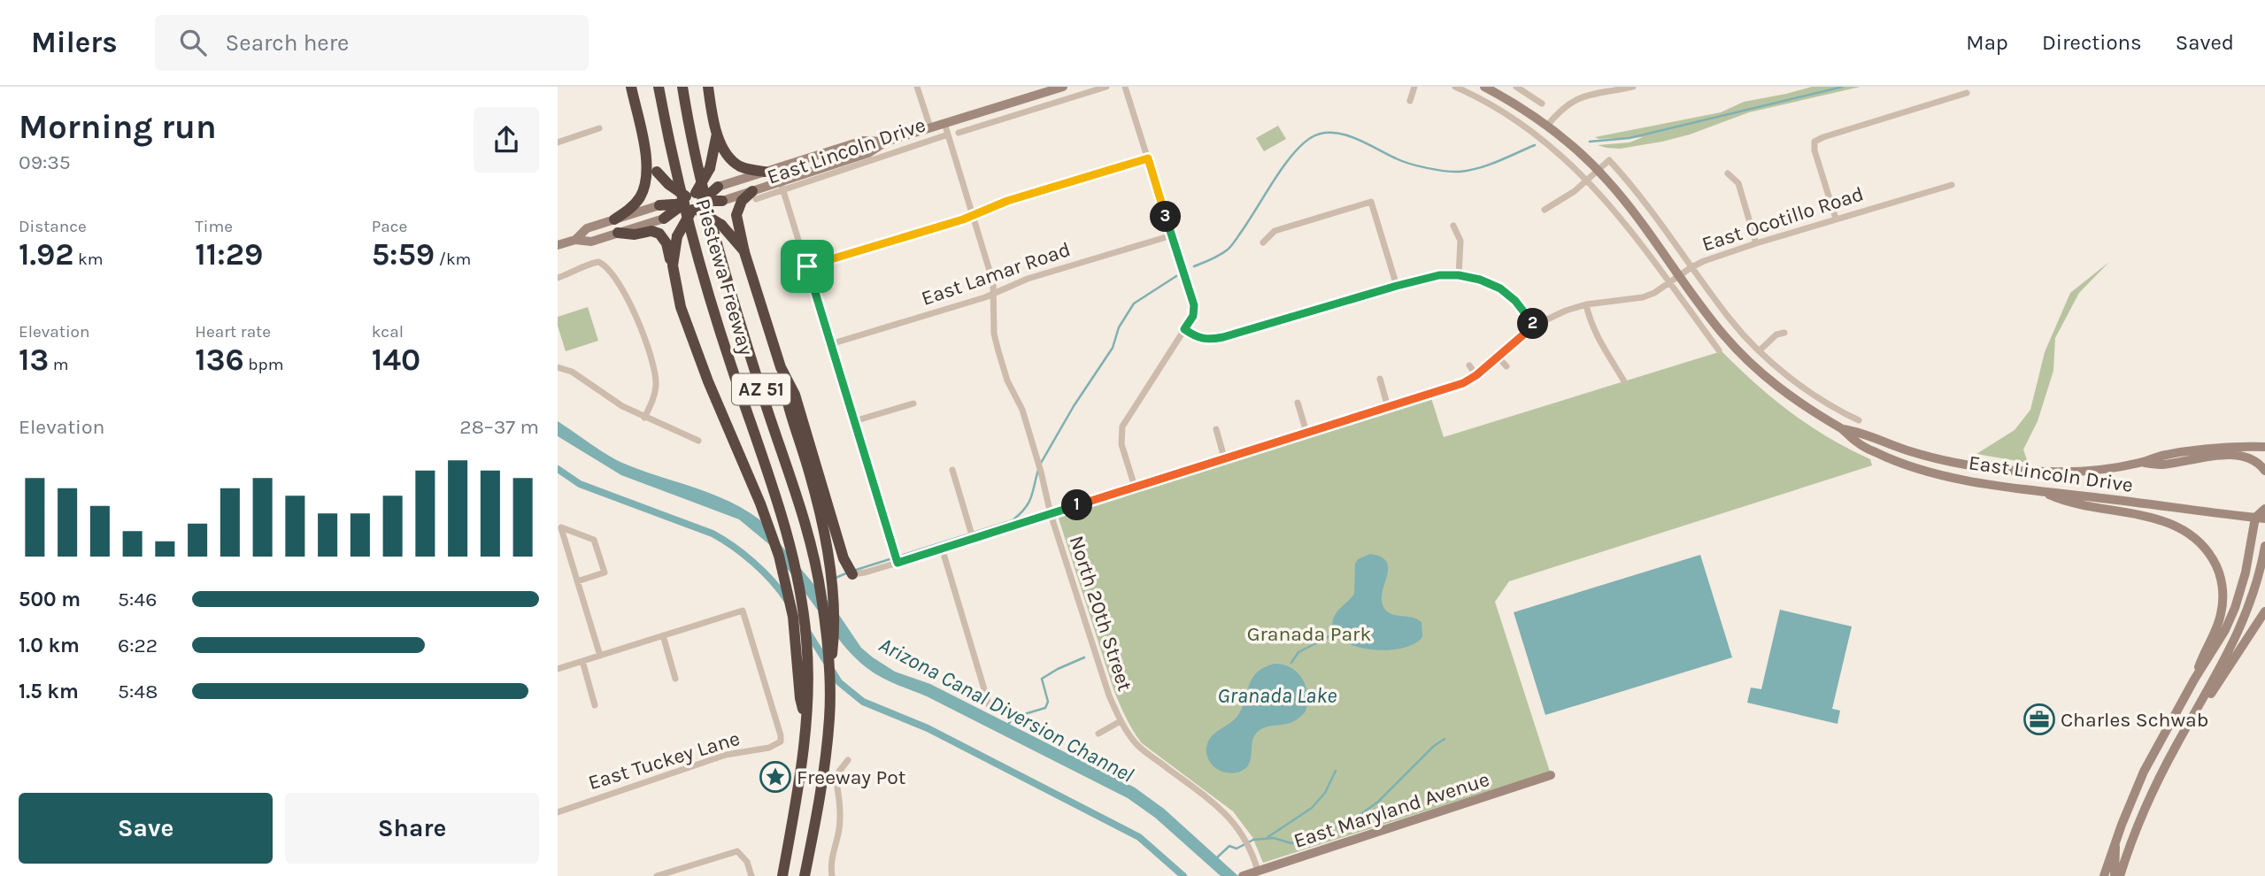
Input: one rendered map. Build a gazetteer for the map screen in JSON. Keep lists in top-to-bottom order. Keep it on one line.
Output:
{"streets":{"highway":["Piestewa Freeway","AZ 51"],"main road":["East Lincoln Drive","East Maryland Avenue"],"street":["East Ocotillo Road","East Lamar Road","North 20th Street","East Tuckey Lane"]},"crossings":[["East Lincoln Drive","East Ocotillo Road"],["East Lincoln Drive","North 20th Street"],["East Ocotillo Road","North 20th Street"],["East Lamar Road","North 20th Street"],["North 20th Street","East Maryland Avenue"]],"water":["Granada Lake","Arizona Canal Diversion Channel"],"parks":["Granada Park"],"places":{"office":["Charles Schwab"],"place":["Freeway Pot"]},"page":{"header":"Milers","search":"Search here","nav":["Map","Directions","Saved"],"heading":["Morning run","09:35"],"stats":[["Distance","1.92 km"],["Time","11:29"],["Pace","5:59 /km"],["Elevation","13 m"],["Heart rate","136 bpm"],["kcal","140"]],"pins":["3","2","1"],"chart":["Elevation","28–37 m"],"list":[{"name":"500 m","note":"5:46"},{"name":"1.0 km","note":"6:22"},{"name":"1.5 km","note":"5:48"}],"buttons":["Save","Share"]}}
